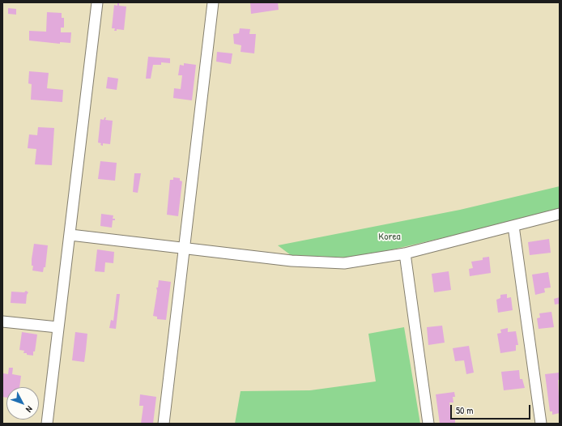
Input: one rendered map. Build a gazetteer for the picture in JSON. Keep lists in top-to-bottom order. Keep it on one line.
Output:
{"parks":["Korea"],"scale_bar":"50 m","north":"bottom right"}
